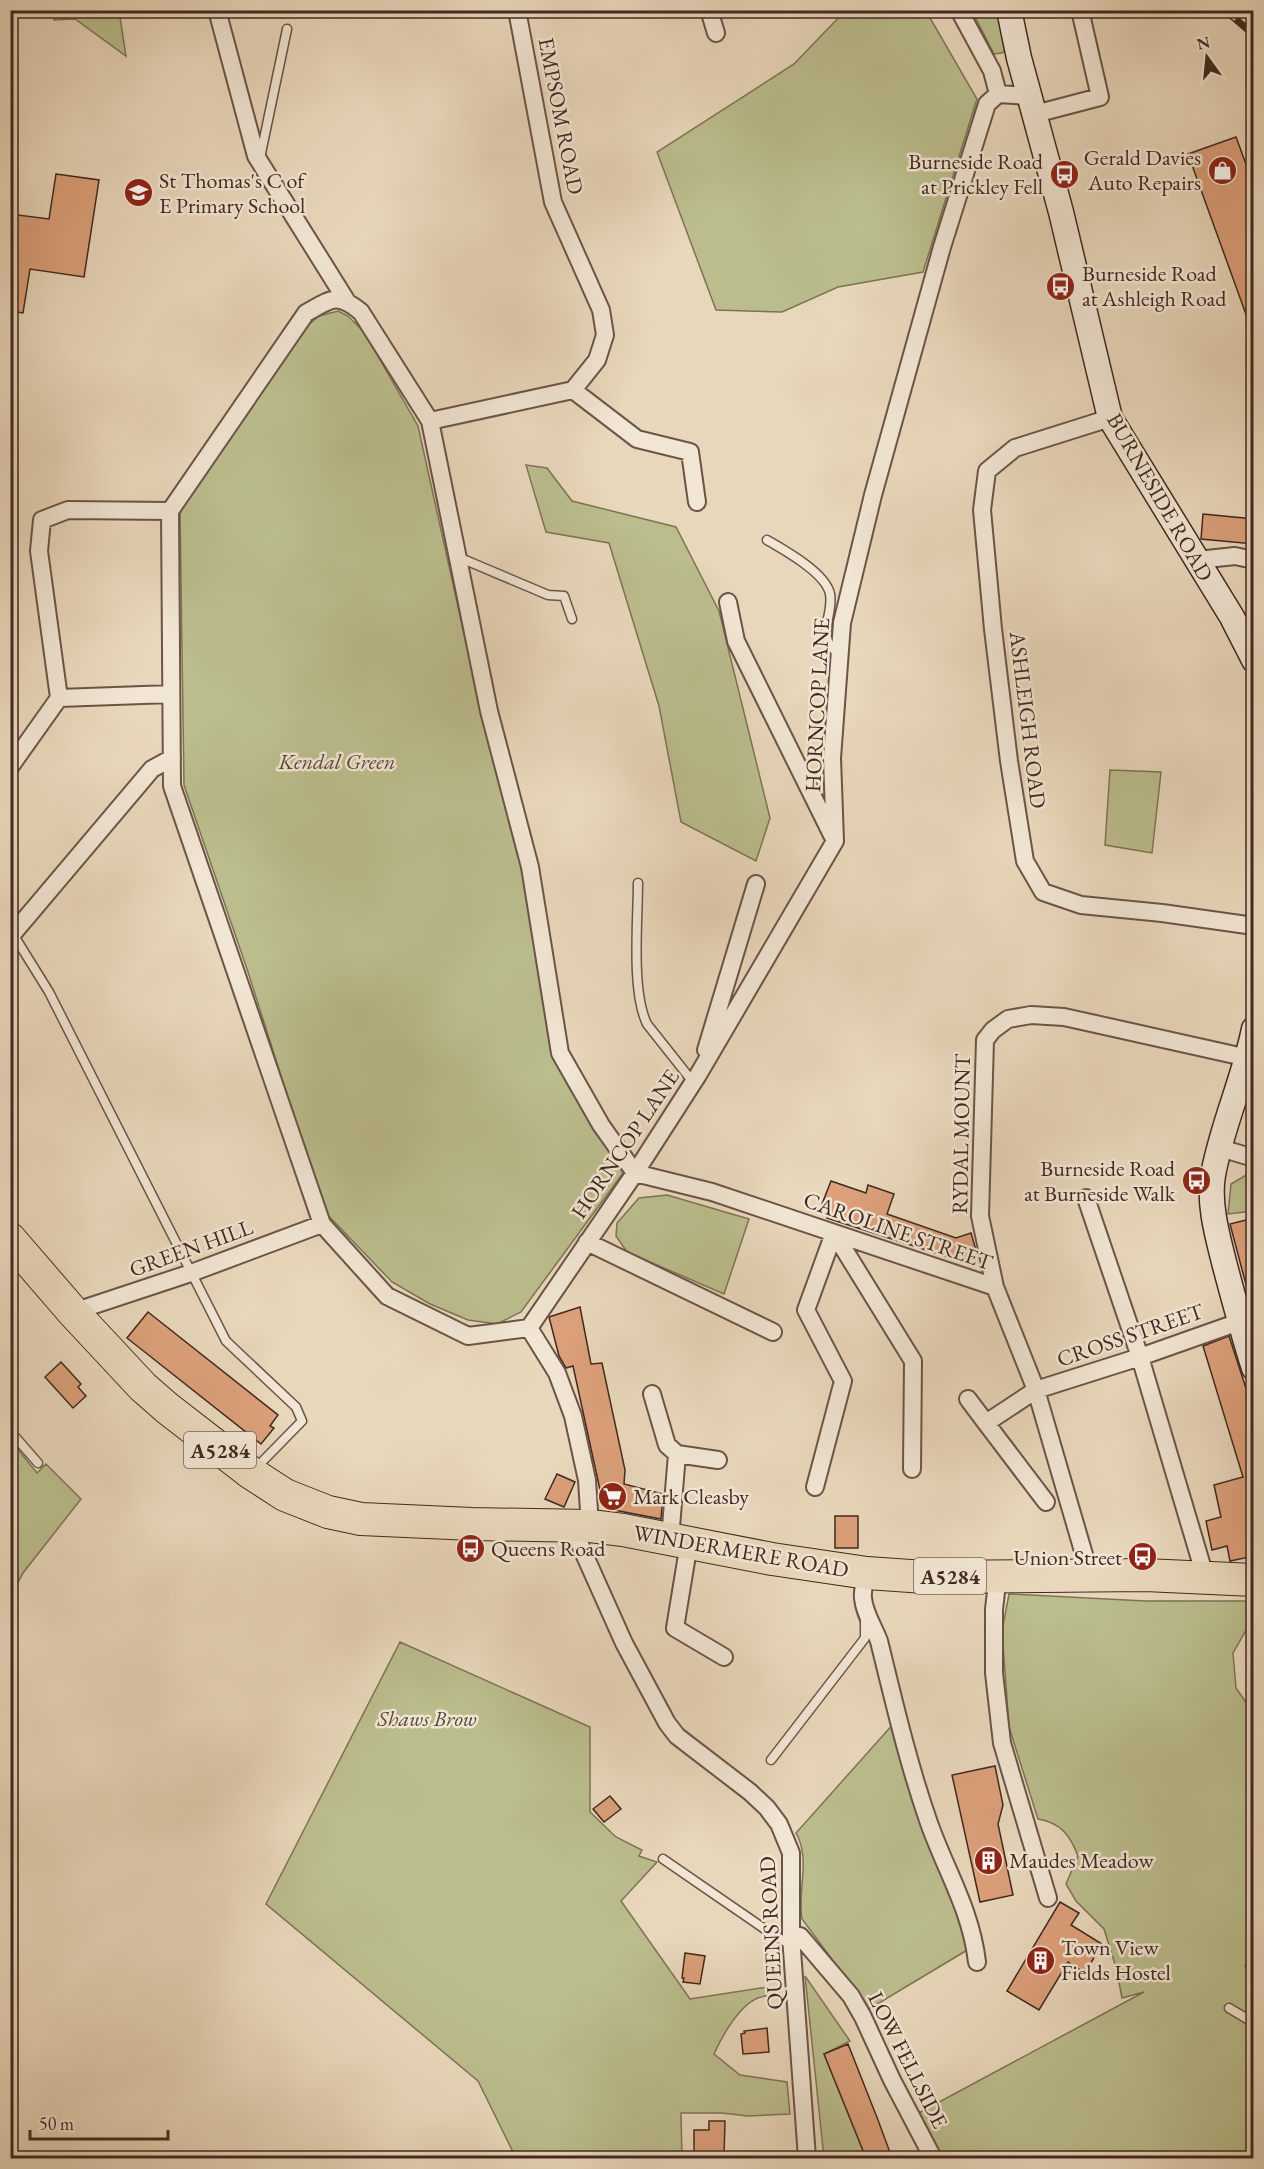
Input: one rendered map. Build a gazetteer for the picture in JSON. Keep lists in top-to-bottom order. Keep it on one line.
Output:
{"streets":{"highway":["A5284","WINDERMERE ROAD"],"street":["EMPSOM ROAD","BURNESIDE ROAD","HORNCOP LANE","ASHLEIGH ROAD","RYDAL MOUNT","CAROLINE STREET","GREEN HILL","CROSS STREET","QUEENS ROAD","LOW FELLSIDE"]},"crossings":[["BURNESIDE ROAD","ASHLEIGH ROAD"],["HORNCOP LANE","CAROLINE STREET"],["HORNCOP LANE","QUEENS ROAD"],["RYDAL MOUNT","CAROLINE STREET"],["CAROLINE STREET","CROSS STREET"],["CAROLINE STREET","WINDERMERE ROAD"],["GREEN HILL","WINDERMERE ROAD"],["WINDERMERE ROAD","QUEENS ROAD"],["QUEENS ROAD","LOW FELLSIDE"]],"parks":["Kendal Green","Shaws Brow"],"places":{"shop":["Gerald Davies Auto Repairs"],"bus stop":["Burneside Road at Prickley Fell","Burneside Road at Ashleigh Road","Burneside Road at Burneside Walk","Queens Road","Union Street"],"school or university":["St Thomas's C of E Primary School"],"supermarket":["Mark Cleasby"],"building":["Maudes Meadow","Town View Fields Hostel"]},"scale_bar":"50 m","north":"top"}
